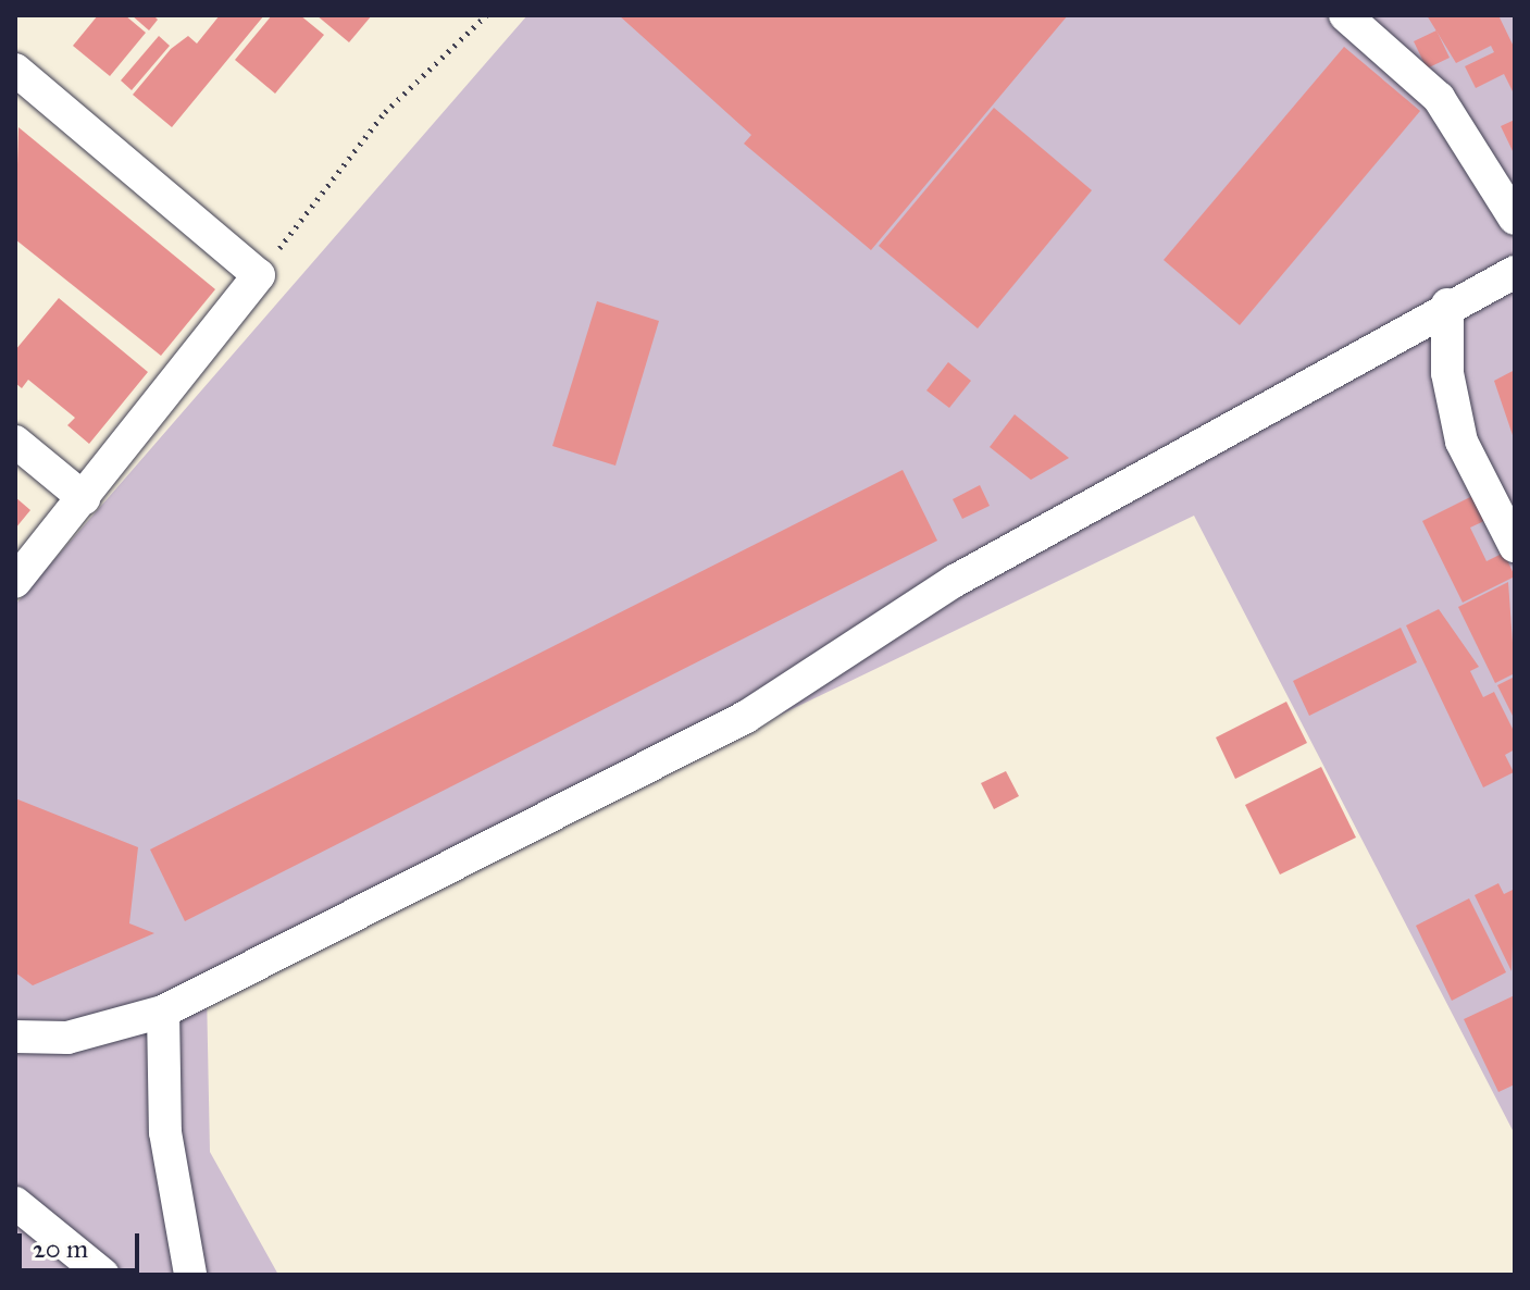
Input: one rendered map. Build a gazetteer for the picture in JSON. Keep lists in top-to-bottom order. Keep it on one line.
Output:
{"scale_bar":"20 m"}
